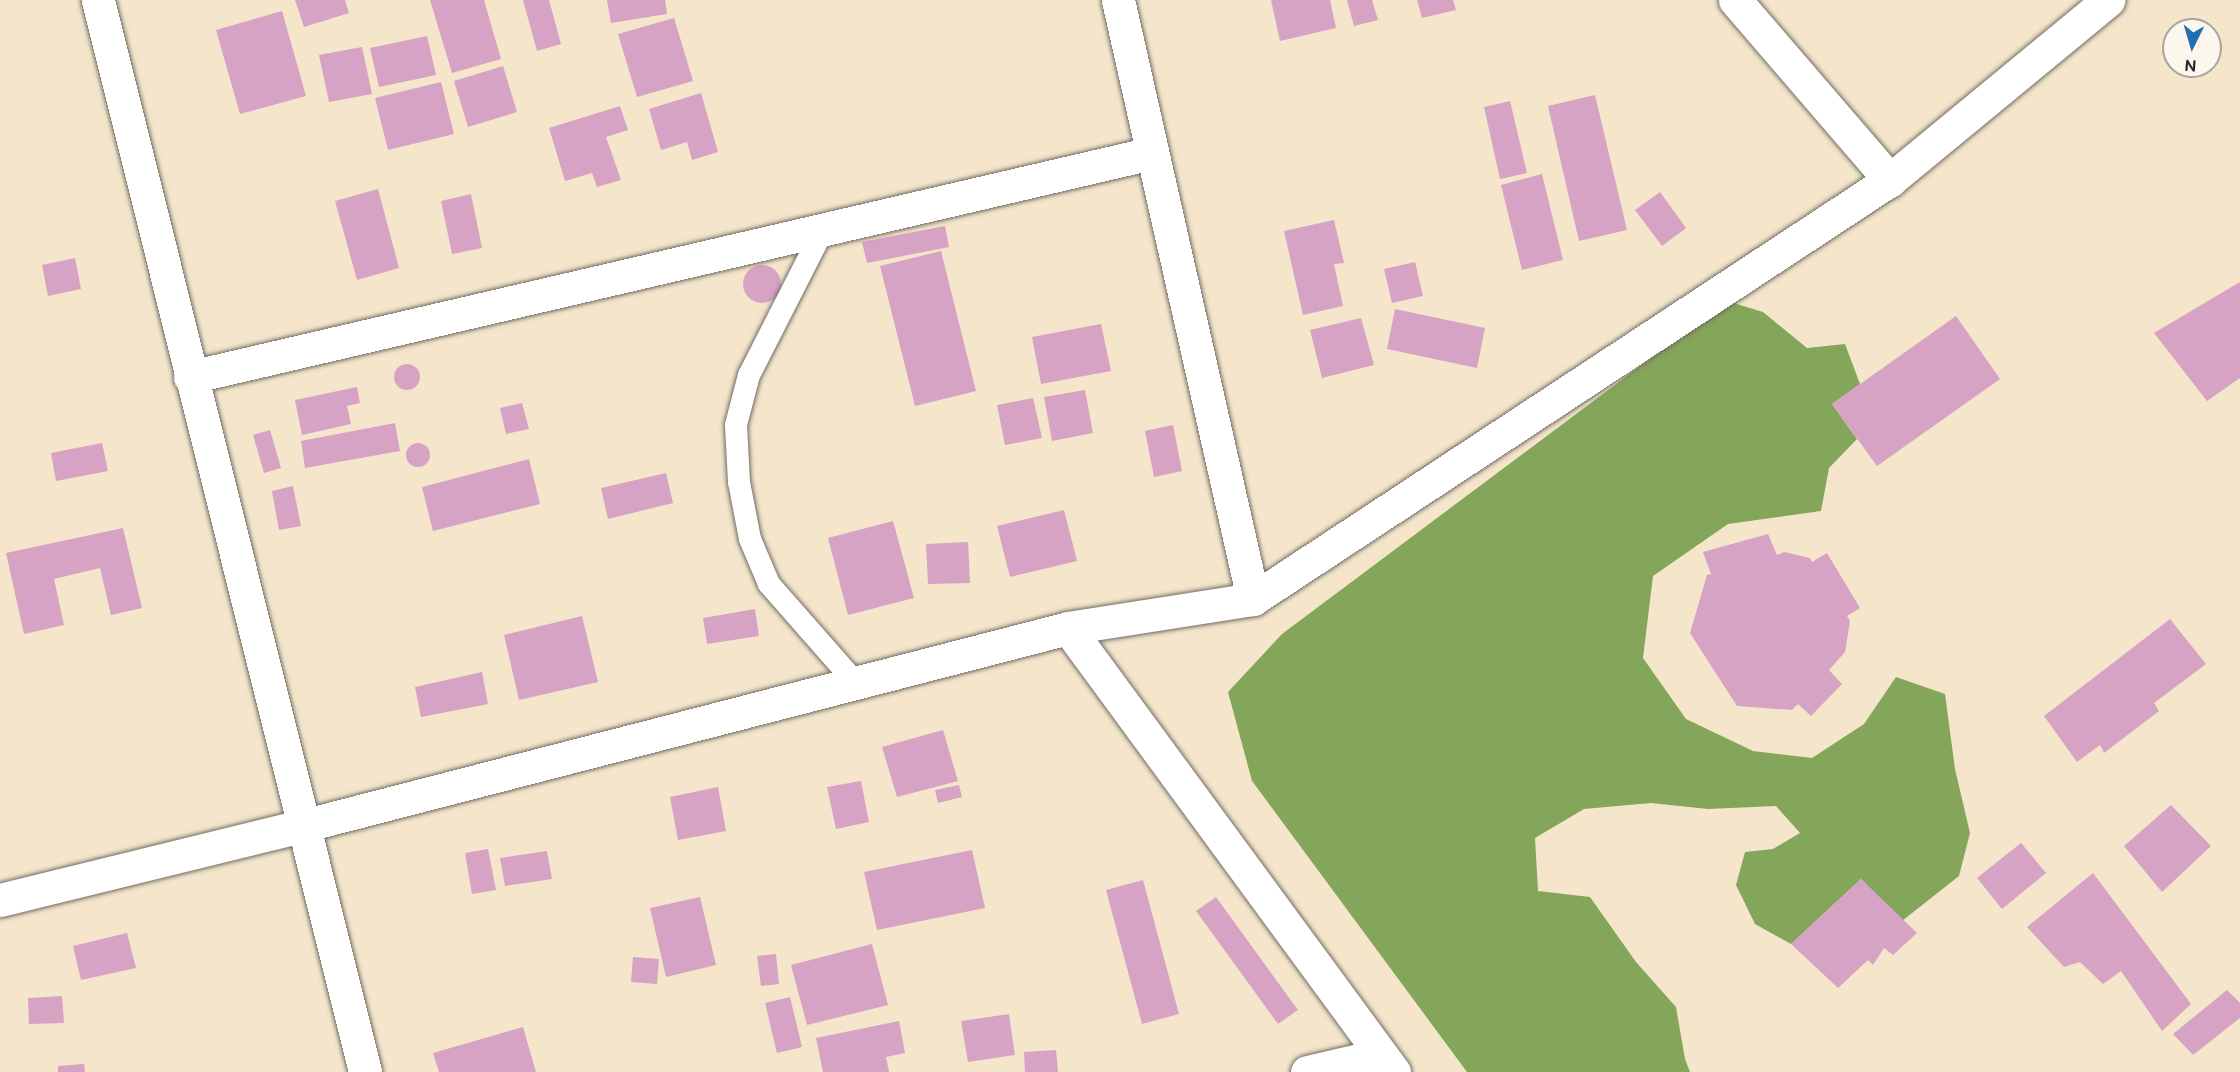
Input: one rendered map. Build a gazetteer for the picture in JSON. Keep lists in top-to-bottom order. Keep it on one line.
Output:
{"north":"bottom"}
